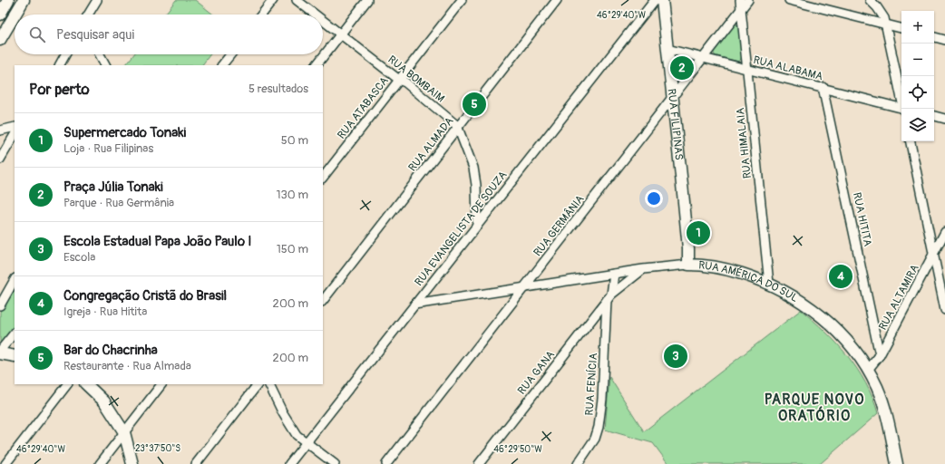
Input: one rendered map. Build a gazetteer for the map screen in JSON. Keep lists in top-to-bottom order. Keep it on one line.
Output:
{"streets":{"main road":["RUA FILIPINAS","RUA AMÉRICA DO SUL"],"street":["RUA ALABAMA","RUA BOMBAIM","RUA ATABASCA","RUA HIMALAIA","RUA ALMADA","RUA HITITA","RUA GERMÂNIA","RUA EVANGELISTA DE SOUZA","RUA ALTAMIRA","RUA GANA","RUA FENÍCIA"]},"crossings":[["RUA ALABAMA","RUA FILIPINAS"],["RUA ALABAMA","RUA HIMALAIA"],["RUA ALABAMA","RUA HITITA"],["RUA ALABAMA","RUA GERMÂNIA"],["RUA BOMBAIM","RUA ATABASCA"],["RUA BOMBAIM","RUA ALMADA"],["RUA BOMBAIM","RUA EVANGELISTA DE SOUZA"],["RUA FILIPINAS","RUA GERMÂNIA"],["RUA FILIPINAS","RUA EVANGELISTA DE SOUZA"],["RUA FILIPINAS","RUA AMÉRICA DO SUL"],["RUA HIMALAIA","RUA GERMÂNIA"],["RUA HIMALAIA","RUA AMÉRICA DO SUL"],["RUA HITITA","RUA ALTAMIRA"],["RUA GERMÂNIA","RUA AMÉRICA DO SUL"],["RUA EVANGELISTA DE SOUZA","RUA AMÉRICA DO SUL"],["RUA AMÉRICA DO SUL","RUA ALTAMIRA"],["RUA AMÉRICA DO SUL","RUA GANA"],["RUA GANA","RUA FENÍCIA"]],"districts":["PARQUE NOVO ORATÓRIO"],"page":{"map_buttons":["+","−"],"search":"Pesquisar aqui","pins":["2","5","1","4","3"],"heading":["Por perto","5 resultados"],"list":[{"mark":"1","name":"Supermercado Tonaki","note":"Loja · Rua Filipinas","value":"50 m"},{"mark":"2","name":"Praça Júlia Tonaki","note":"Parque · Rua Germânia","value":"130 m"},{"mark":"3","name":"Escola Estadual Papa João Paulo I","note":"Escola","value":"150 m"},{"mark":"4","name":"Congregação Cristã do Brasil","note":"Igreja · Rua Hitita","value":"200 m"},{"mark":"5","name":"Bar do Chacrinha","note":"Restaurante · Rua Almada","value":"200 m"}]},"coordinates":["46°29'40\"W","23°37'50\"S","46°29'50\"W"]}
